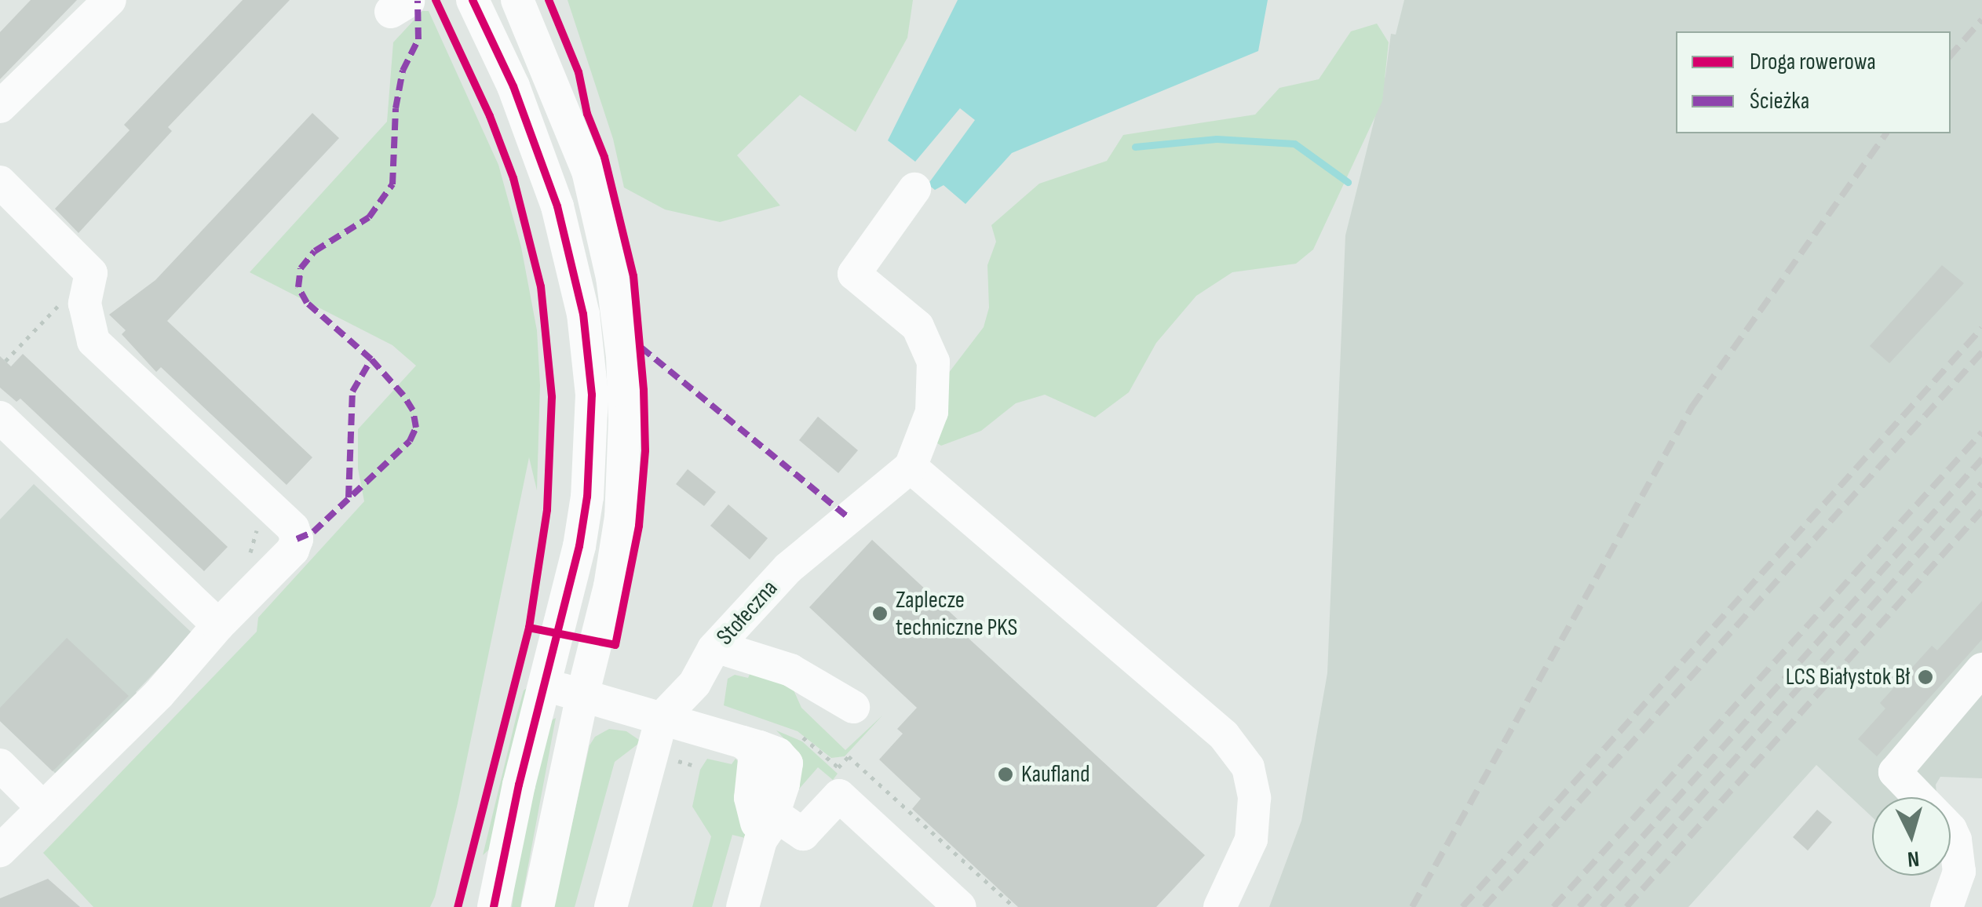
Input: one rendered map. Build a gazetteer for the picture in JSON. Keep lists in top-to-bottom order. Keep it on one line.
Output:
{"streets":{"street":["Stołeczna"]},"places":["Zaplecze techniczne PKS","LCS Białystok Bł","Kaufland"],"legend":["Droga rowerowa","Ścieżka"],"north":"bottom"}
